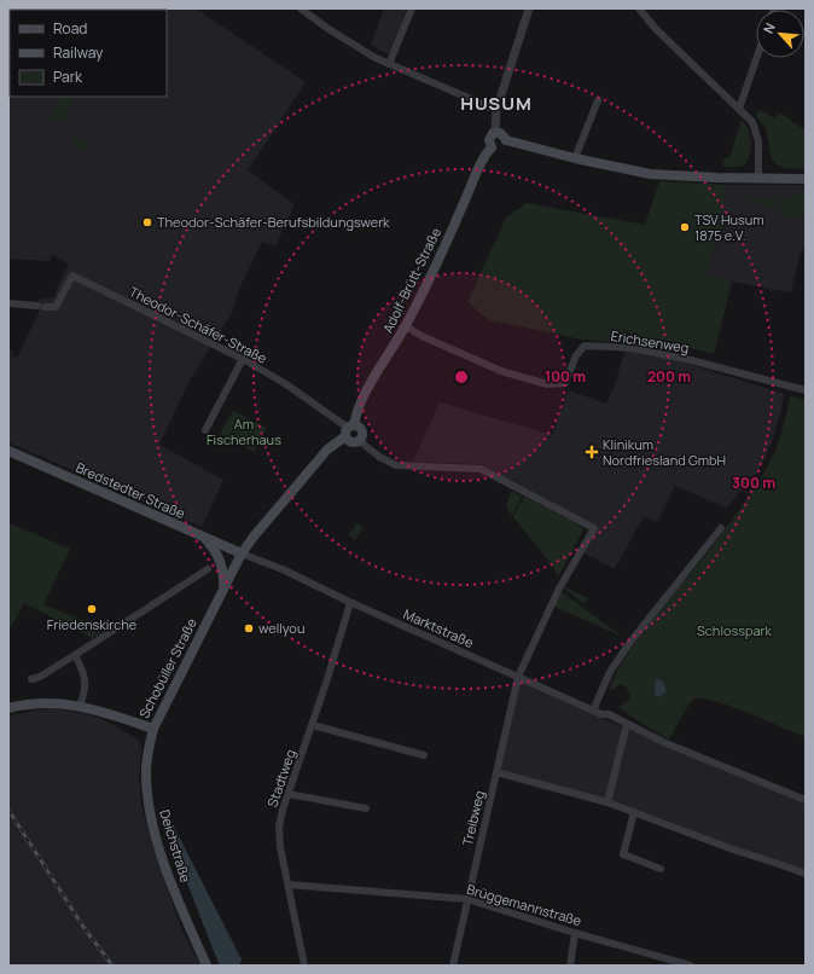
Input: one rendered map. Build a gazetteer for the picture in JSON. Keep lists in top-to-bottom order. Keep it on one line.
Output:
{"streets":{"main road":["Adolf-Brütt-Straße","Bredstedter Straße","Schobüller Straße","Deichstraße"],"street":["Theodor-Schäfer-Straße","Erichsenweg","Marktstraße","Stadtweg","Treibweg","Brüggemannstraße"]},"crossings":[["Adolf-Brütt-Straße","Theodor-Schäfer-Straße"],["Adolf-Brütt-Straße","Erichsenweg"],["Bredstedter Straße","Marktstraße"],["Bredstedter Straße","Schobüller Straße"],["Marktstraße","Schobüller Straße"],["Marktstraße","Stadtweg"],["Marktstraße","Treibweg"],["Schobüller Straße","Deichstraße"],["Stadtweg","Brüggemannstraße"],["Treibweg","Brüggemannstraße"]],"districts":["HUSUM"],"parks":["Am Fischerhaus","Schlosspark"],"places":{"other":["Theodor-Schäfer-Berufsbildungswerk","TSV Husum 1875 e.V.","Friedenskirche","wellyou"],"health":["Klinikum Nordfriesland GmbH"]},"legend":["Road","Railway","Park"],"north":"top left","rings":["100 m","200 m","300 m"]}
